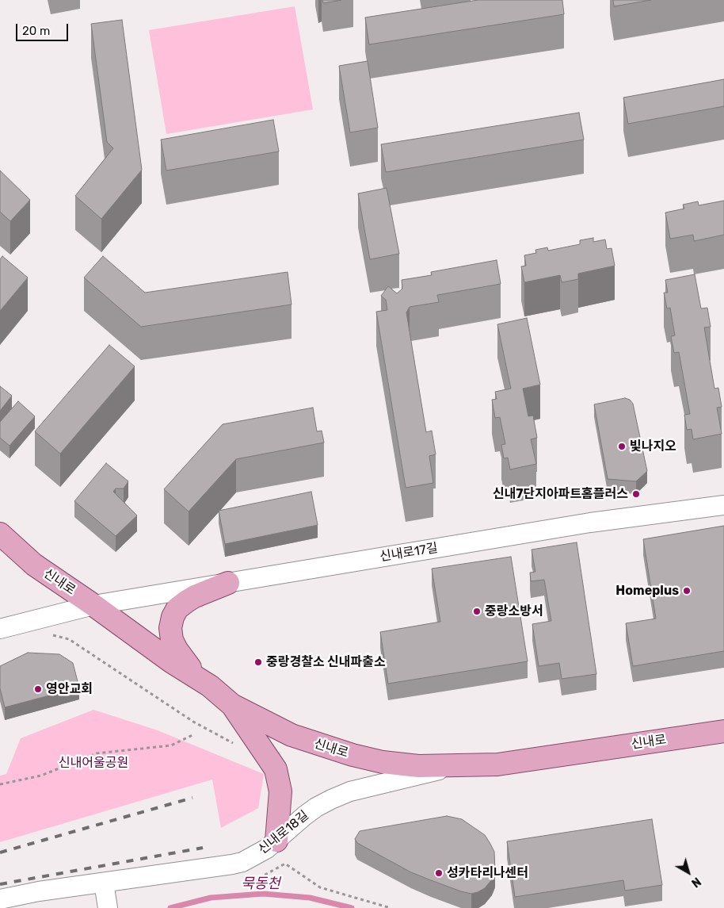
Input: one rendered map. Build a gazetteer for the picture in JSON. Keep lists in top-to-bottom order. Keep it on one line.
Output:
{"streets":{"main road":["신내로"],"street":["신내로17길","신내로18길"]},"crossings":[["신내로17길","신내로"],["신내로","신내로18길"]],"water":["묵동천"],"parks":["신내어울공원"],"places":["빛나지오","신내7단지아파트홈플러스","Homeplus","중랑소방서","중랑경찰소 신내파출소","영안교회","성카타리나센터"],"scale_bar":"20 m","north":"bottom right"}
